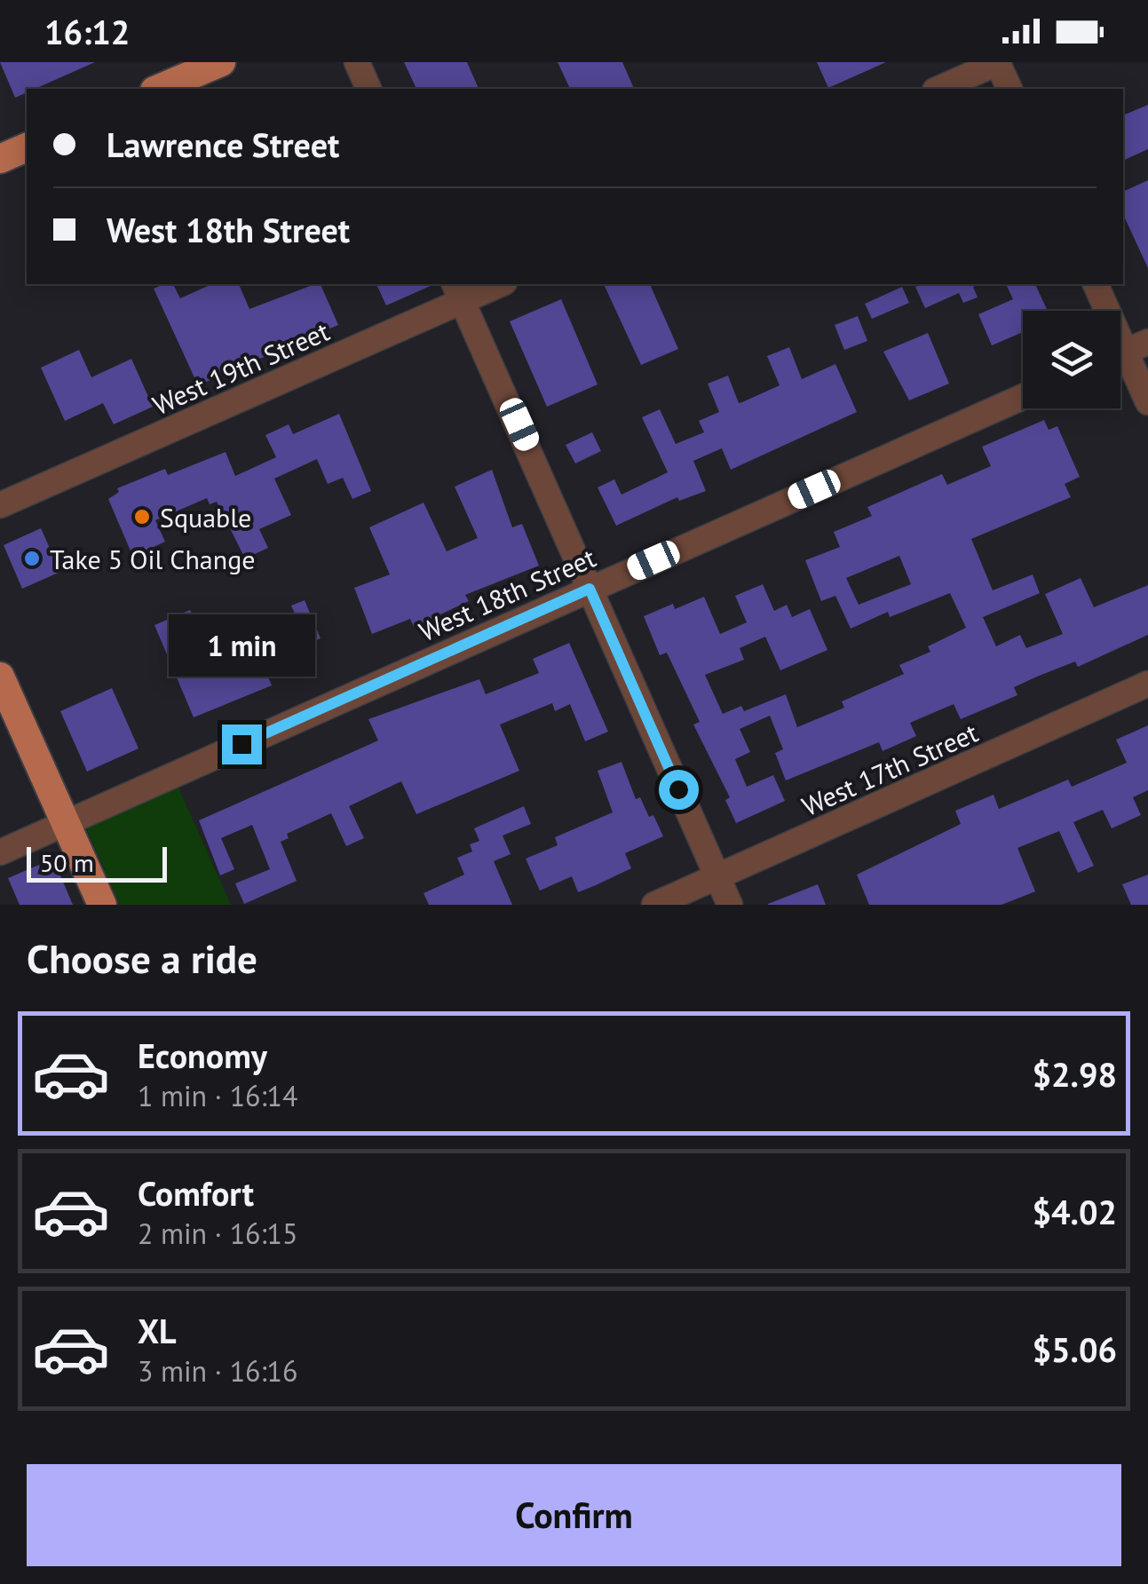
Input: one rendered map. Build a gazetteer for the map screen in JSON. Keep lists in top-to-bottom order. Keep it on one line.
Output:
{"streets":{"street":["West 19th Street","West 18th Street","West 17th Street"]},"places":["Squable","Take 5 Oil Change"],"scale_bar":"50 m","page":{"status":"16:12","banner":["Lawrence Street","West 18th Street"],"bubble":"1 min","scale":"50 m","heading":"Choose a ride","list":[{"name":"Economy","note":"1 min · 16:14","value":"$2.98"},{"name":"Comfort","note":"2 min · 16:15","value":"$4.02"},{"name":"XL","note":"3 min · 16:16","value":"$5.06"}],"buttons":"Confirm"}}
